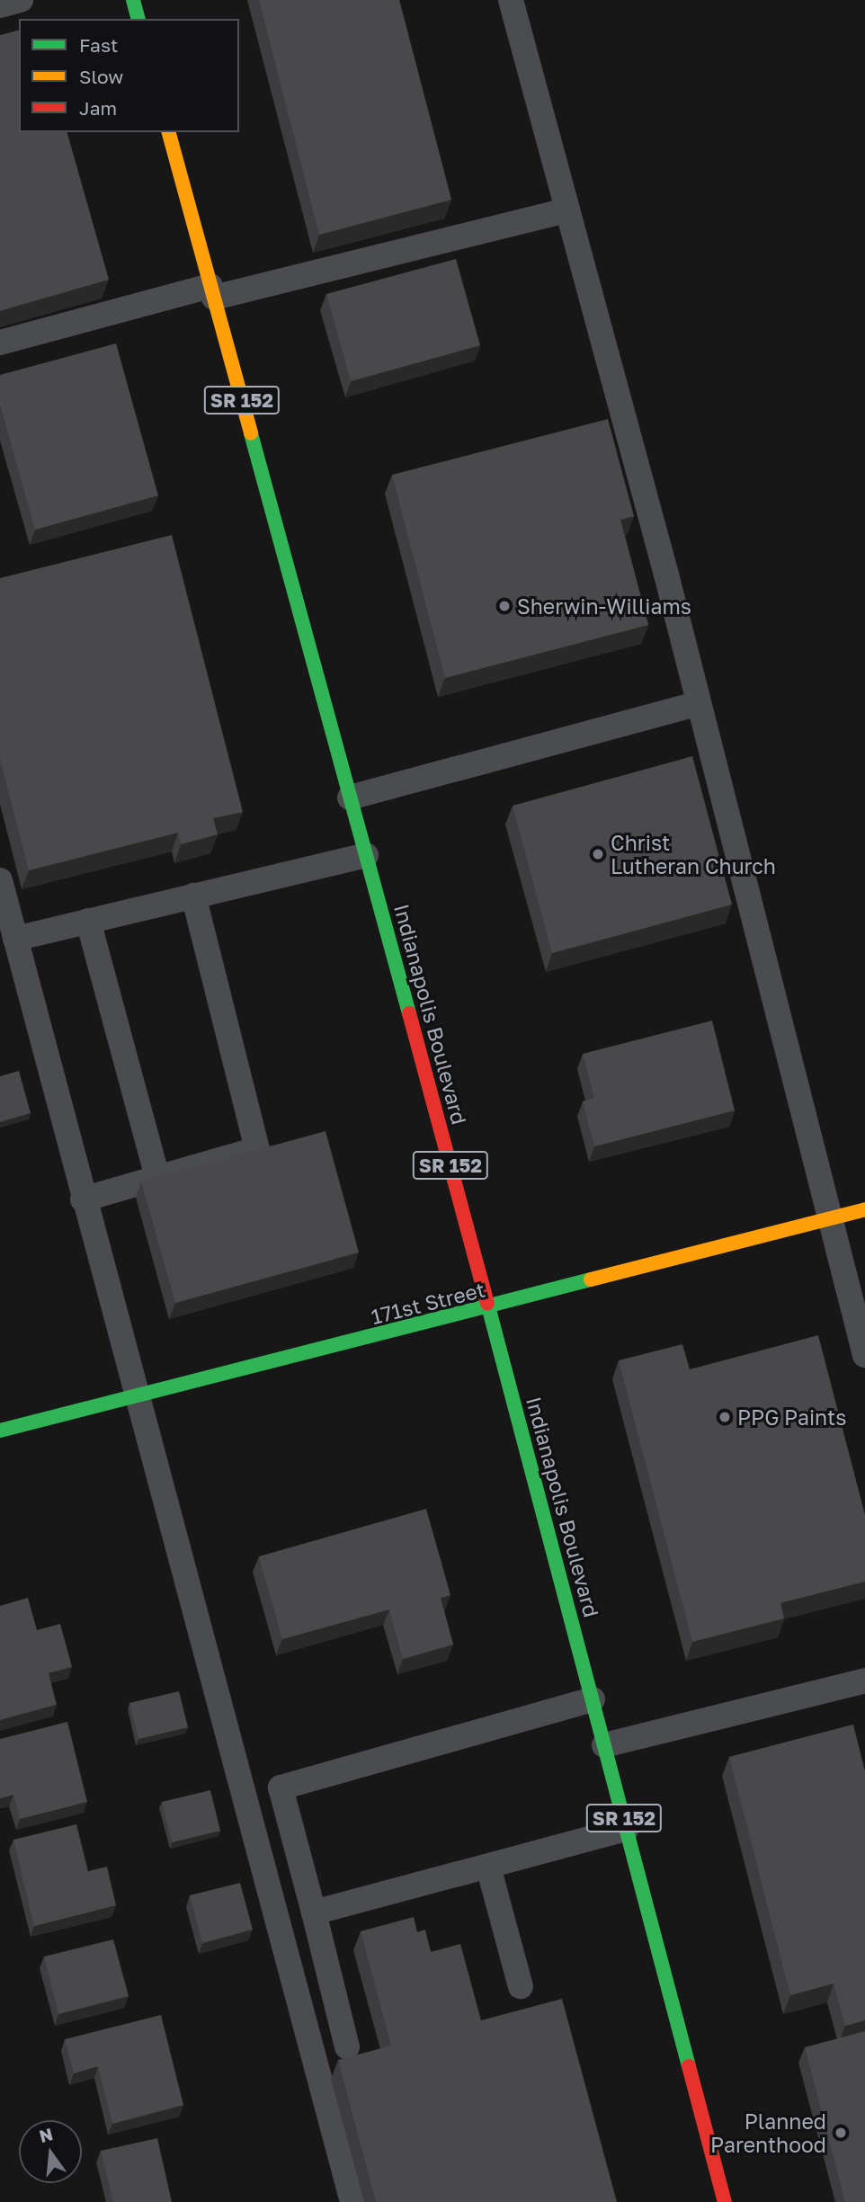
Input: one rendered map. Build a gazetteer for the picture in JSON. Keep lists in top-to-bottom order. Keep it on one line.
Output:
{"streets":{"main road":["SR 152","Indianapolis Boulevard","171st Street"]},"crossings":[["Indianapolis Boulevard","171st Street"]],"places":["Sherwin-Williams","Christ Lutheran Church","PPG Paints","Planned Parenthood"],"legend":["Fast","Slow","Jam"],"north":"top"}
